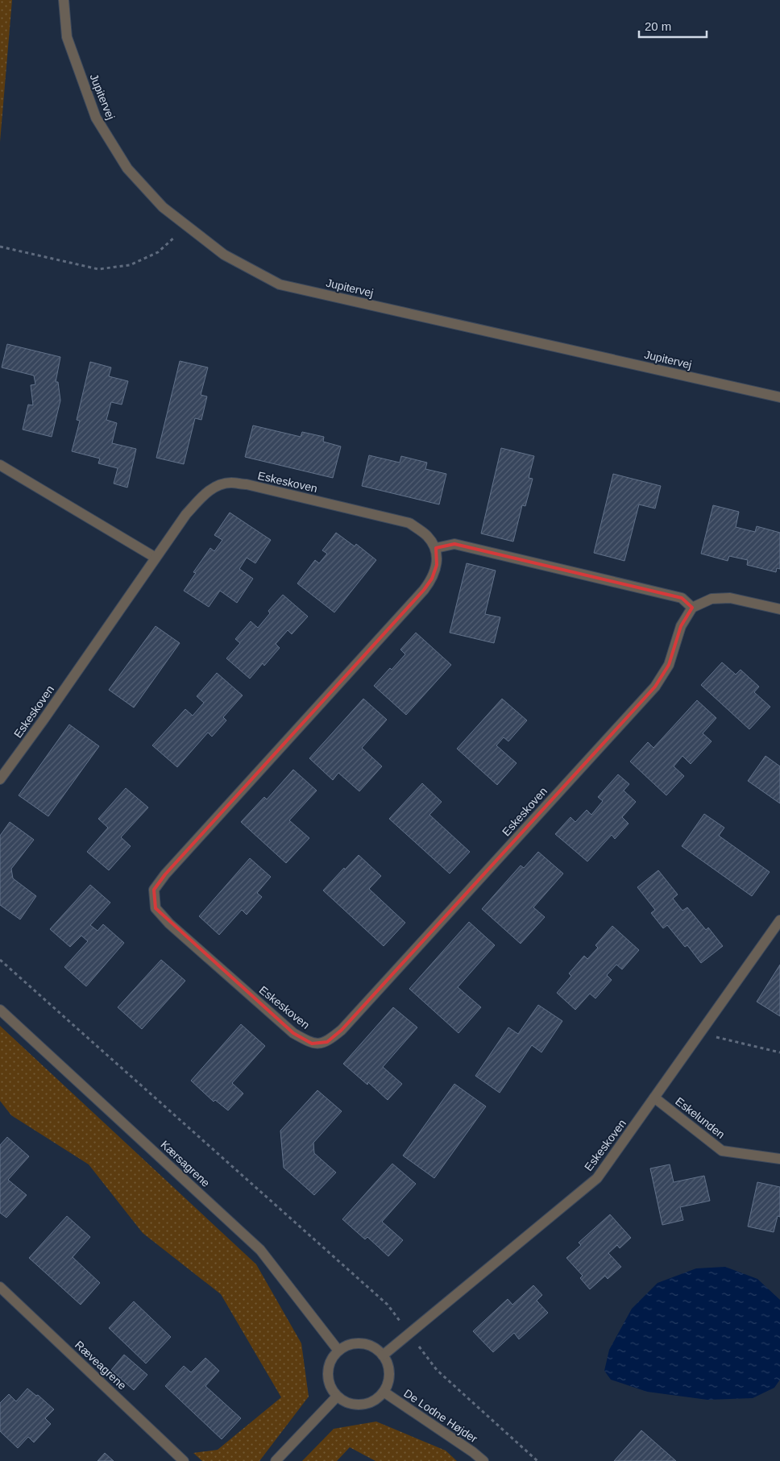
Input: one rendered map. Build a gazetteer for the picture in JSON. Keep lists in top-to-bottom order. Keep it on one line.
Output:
{"streets":{"street":["Jupitervej","Eskeskoven","Eskelunden","Kærsagrene","Ræveagrene","De Lodne Højder"]},"crossings":[["Eskeskoven","Eskelunden"],["Eskeskoven","Kærsagrene"],["Eskeskoven","De Lodne Højder"],["Kærsagrene","De Lodne Højder"]],"scale_bar":"20 m"}
